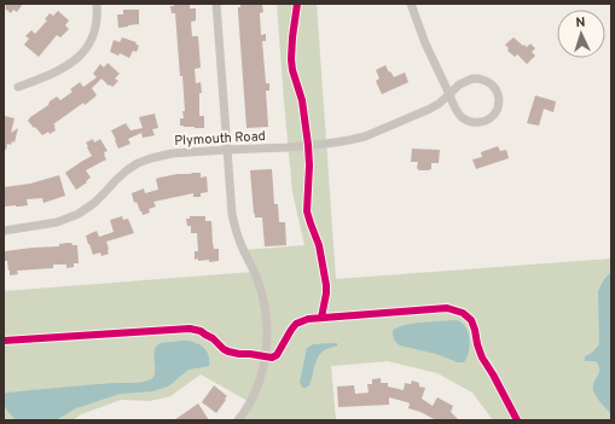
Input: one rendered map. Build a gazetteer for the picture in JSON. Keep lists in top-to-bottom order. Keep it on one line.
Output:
{"streets":{"street":["Plymouth Road"]},"north":"top"}
